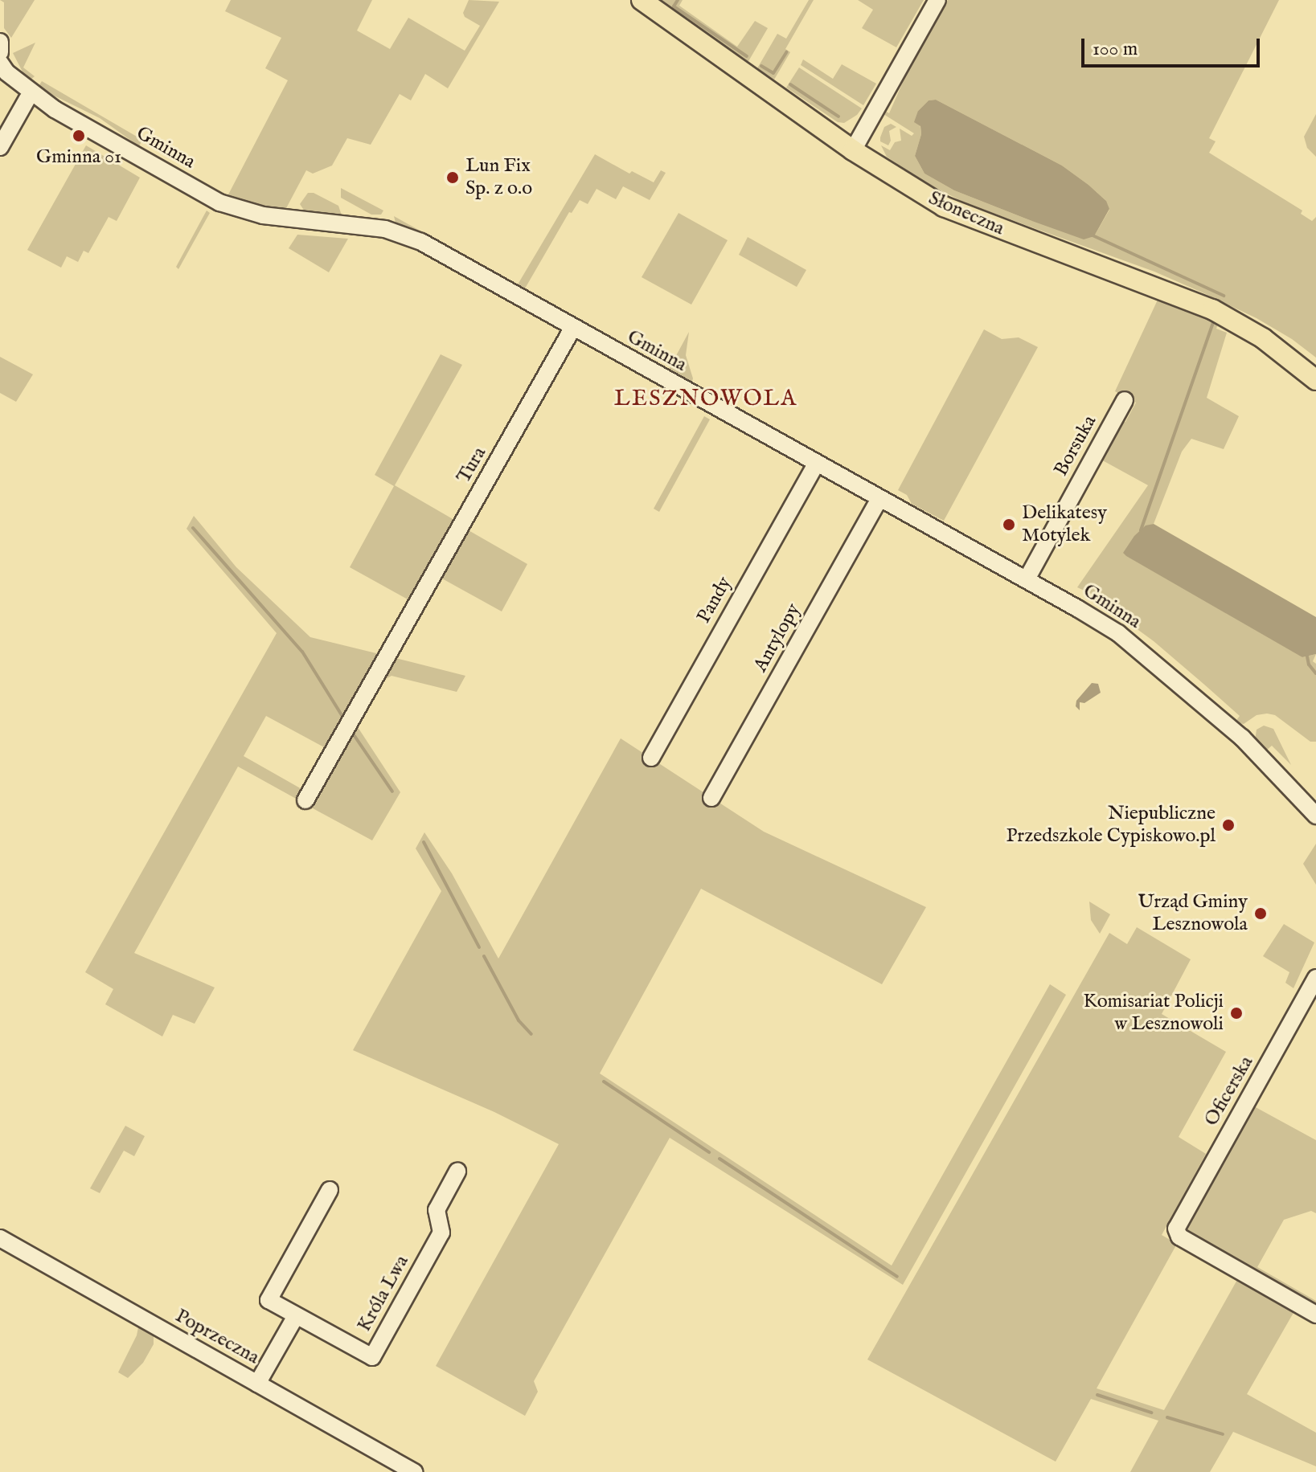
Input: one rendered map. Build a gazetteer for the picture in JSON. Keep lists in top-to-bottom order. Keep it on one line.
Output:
{"streets":{"main road":["Słoneczna"],"street":["Gminna","Borsuka","Tura","Pandy","Antylopy","Oficerska","Króla Lwa","Poprzeczna"]},"crossings":[["Gminna","Borsuka"],["Gminna","Tura"],["Gminna","Pandy"],["Gminna","Antylopy"]],"districts":["LESZNOWOLA"],"places":["Gminna 01","Lun Fix Sp. z o.o","Delikatesy Motylek","Niepubliczne Przedszkole Cypiskowo.pl","Urząd Gminy Lesznowola","Komisariat Policji w Lesznowoli"],"scale_bar":"100 m"}
